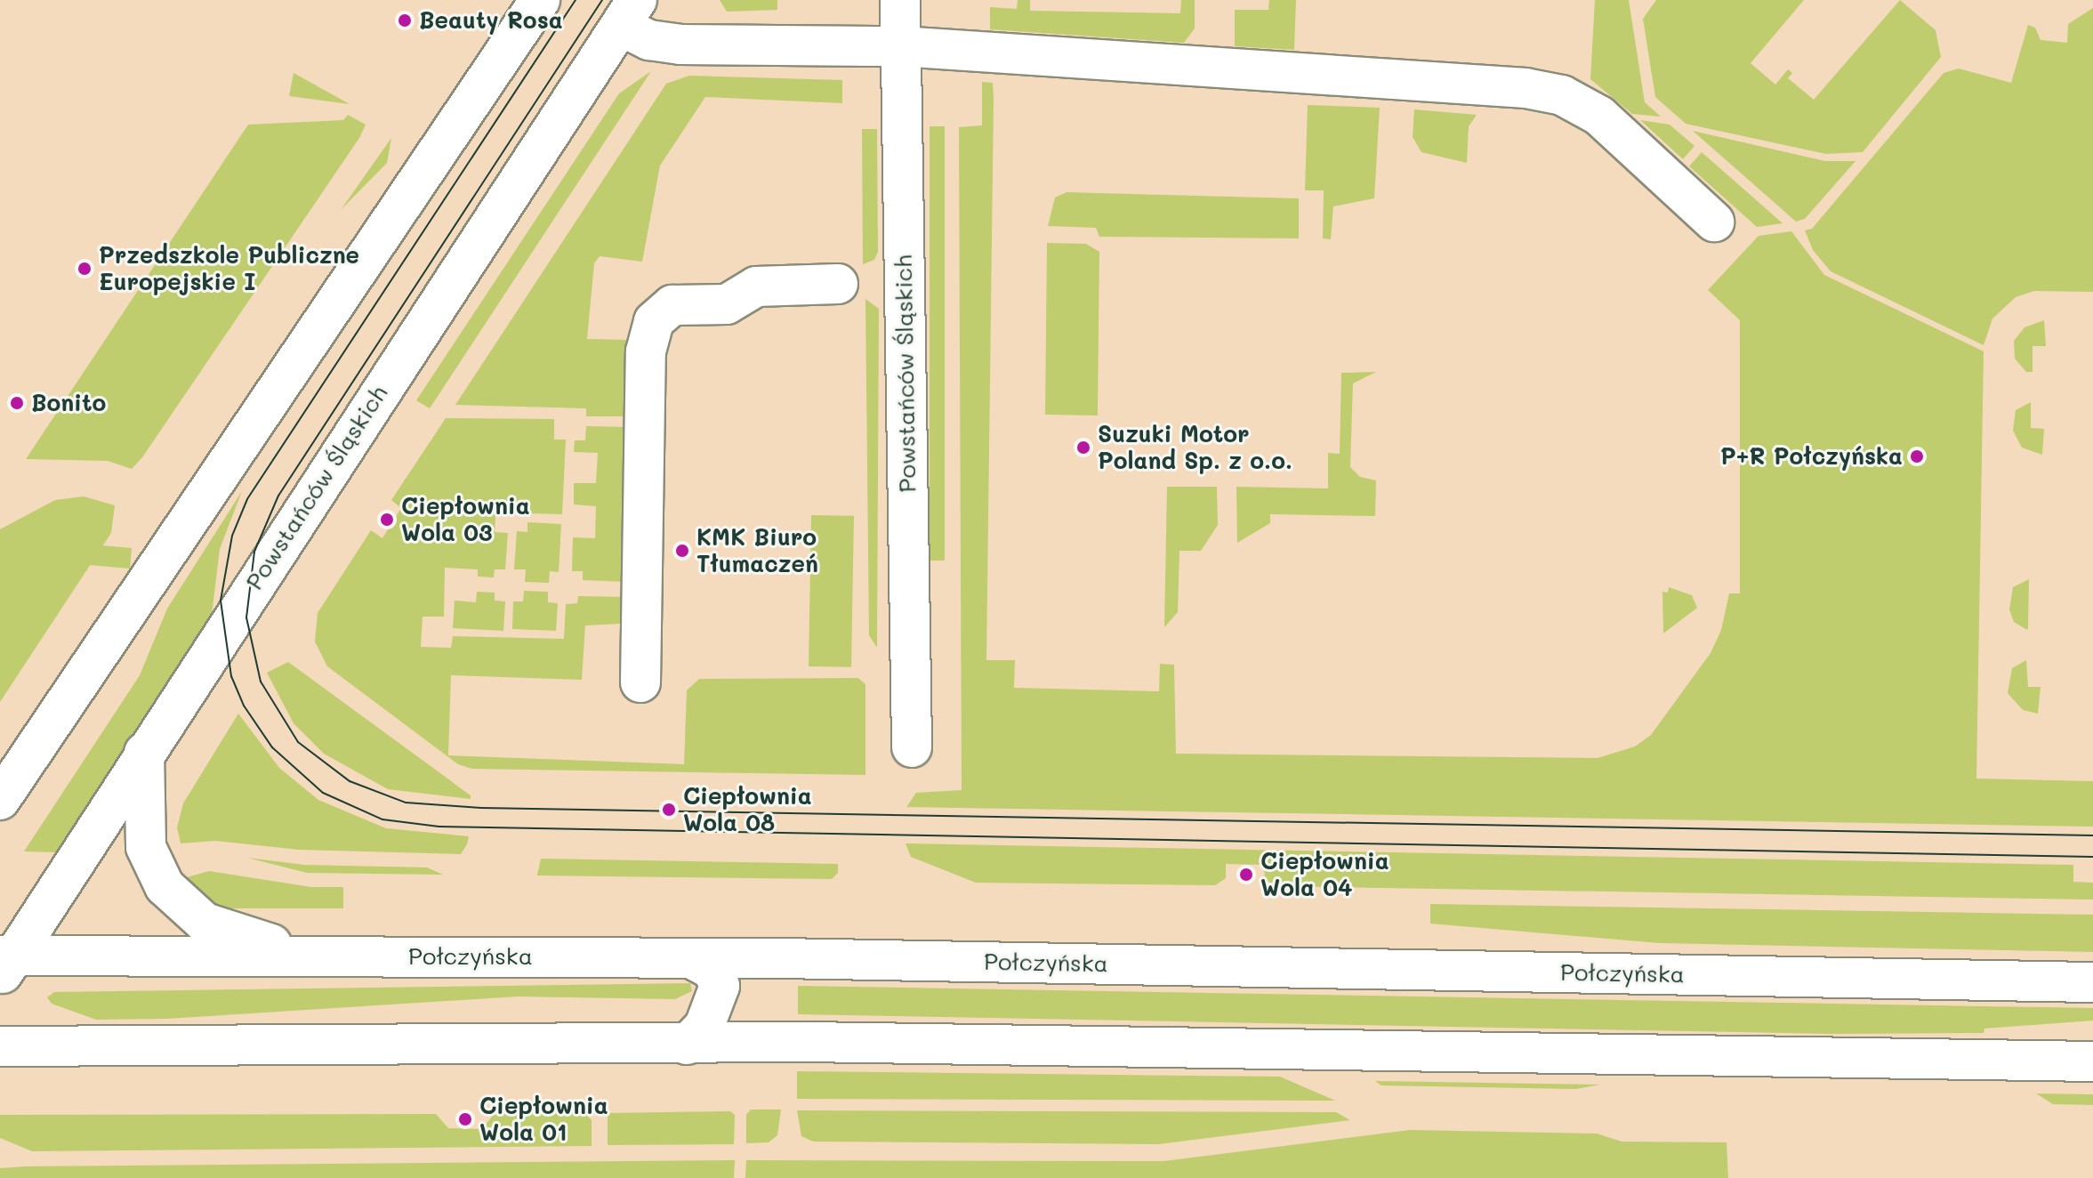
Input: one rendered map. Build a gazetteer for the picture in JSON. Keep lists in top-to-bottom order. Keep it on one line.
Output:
{"streets":{"main road":["Powstańców Śląskich","Połczyńska"]},"crossings":[["Powstańców Śląskich","Połczyńska"]],"places":["Beauty Rosa","Przedszkole Publiczne Europejskie I","Bonito","Suzuki Motor Poland Sp. z o.o.","P+R Połczyńska","Ciepłownia Wola 03","KMK Biuro Tłumaczeń","Ciepłownia Wola 08","Ciepłownia Wola 04","Ciepłownia Wola 01"]}
